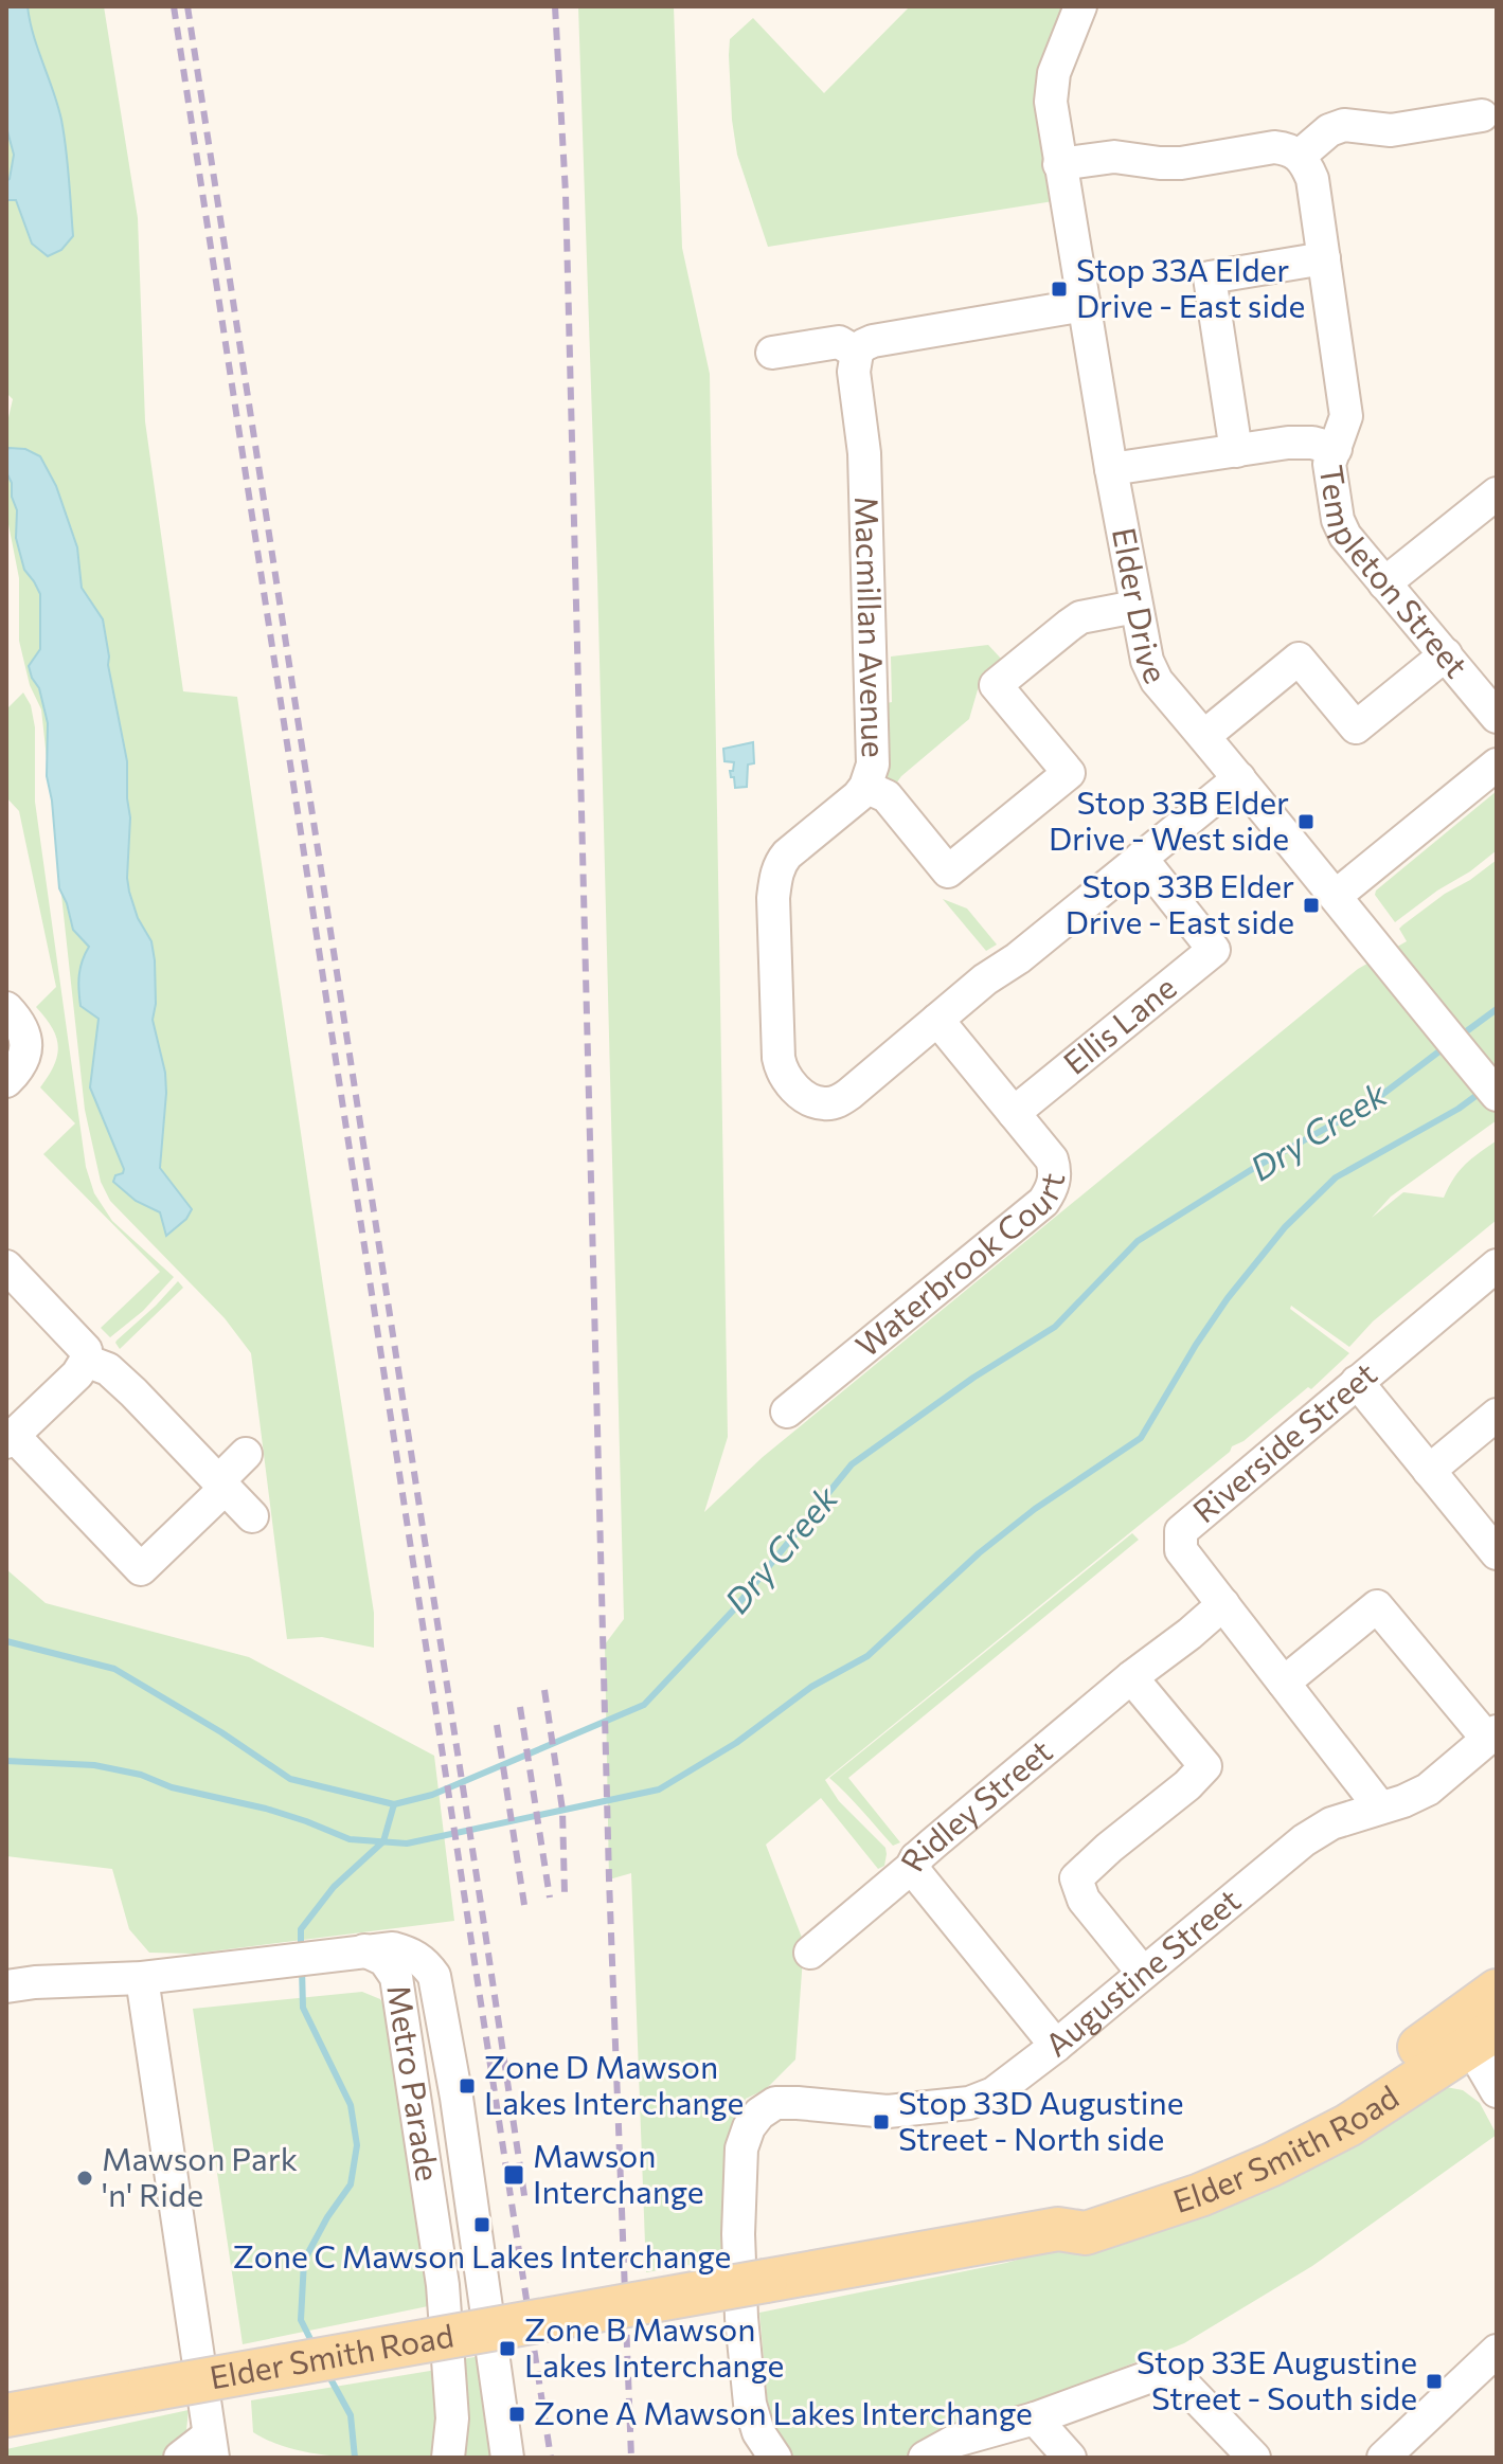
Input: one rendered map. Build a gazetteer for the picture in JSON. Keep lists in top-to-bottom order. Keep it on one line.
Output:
{"streets":{"main road":["Elder Smith Road"],"street":["Templeton Street","Elder Drive","Macmillan Avenue","Ellis Lane","Waterbrook Court","Riverside Street","Ridley Street","Augustine Street","Metro Parade"]},"crossings":[["Elder Drive","Macmillan Avenue"],["Macmillan Avenue","Ellis Lane"],["Macmillan Avenue","Waterbrook Court"],["Ellis Lane","Waterbrook Court"],["Riverside Street","Ridley Street"],["Riverside Street","Augustine Street"],["Ridley Street","Augustine Street"]],"water":["Dry Creek"],"places":{"transit":["Stop 33A Elder Drive - East side","Stop 33B Elder Drive - West side","Stop 33B Elder Drive - East side","Zone D Mawson Lakes Interchange","Stop 33D Augustine Street - North side","Mawson Interchange","Zone C Mawson Lakes Interchange","Zone B Mawson Lakes Interchange","Stop 33E Augustine Street - South side","Zone A Mawson Lakes Interchange"],"other":["Mawson Park 'n' Ride"]}}
